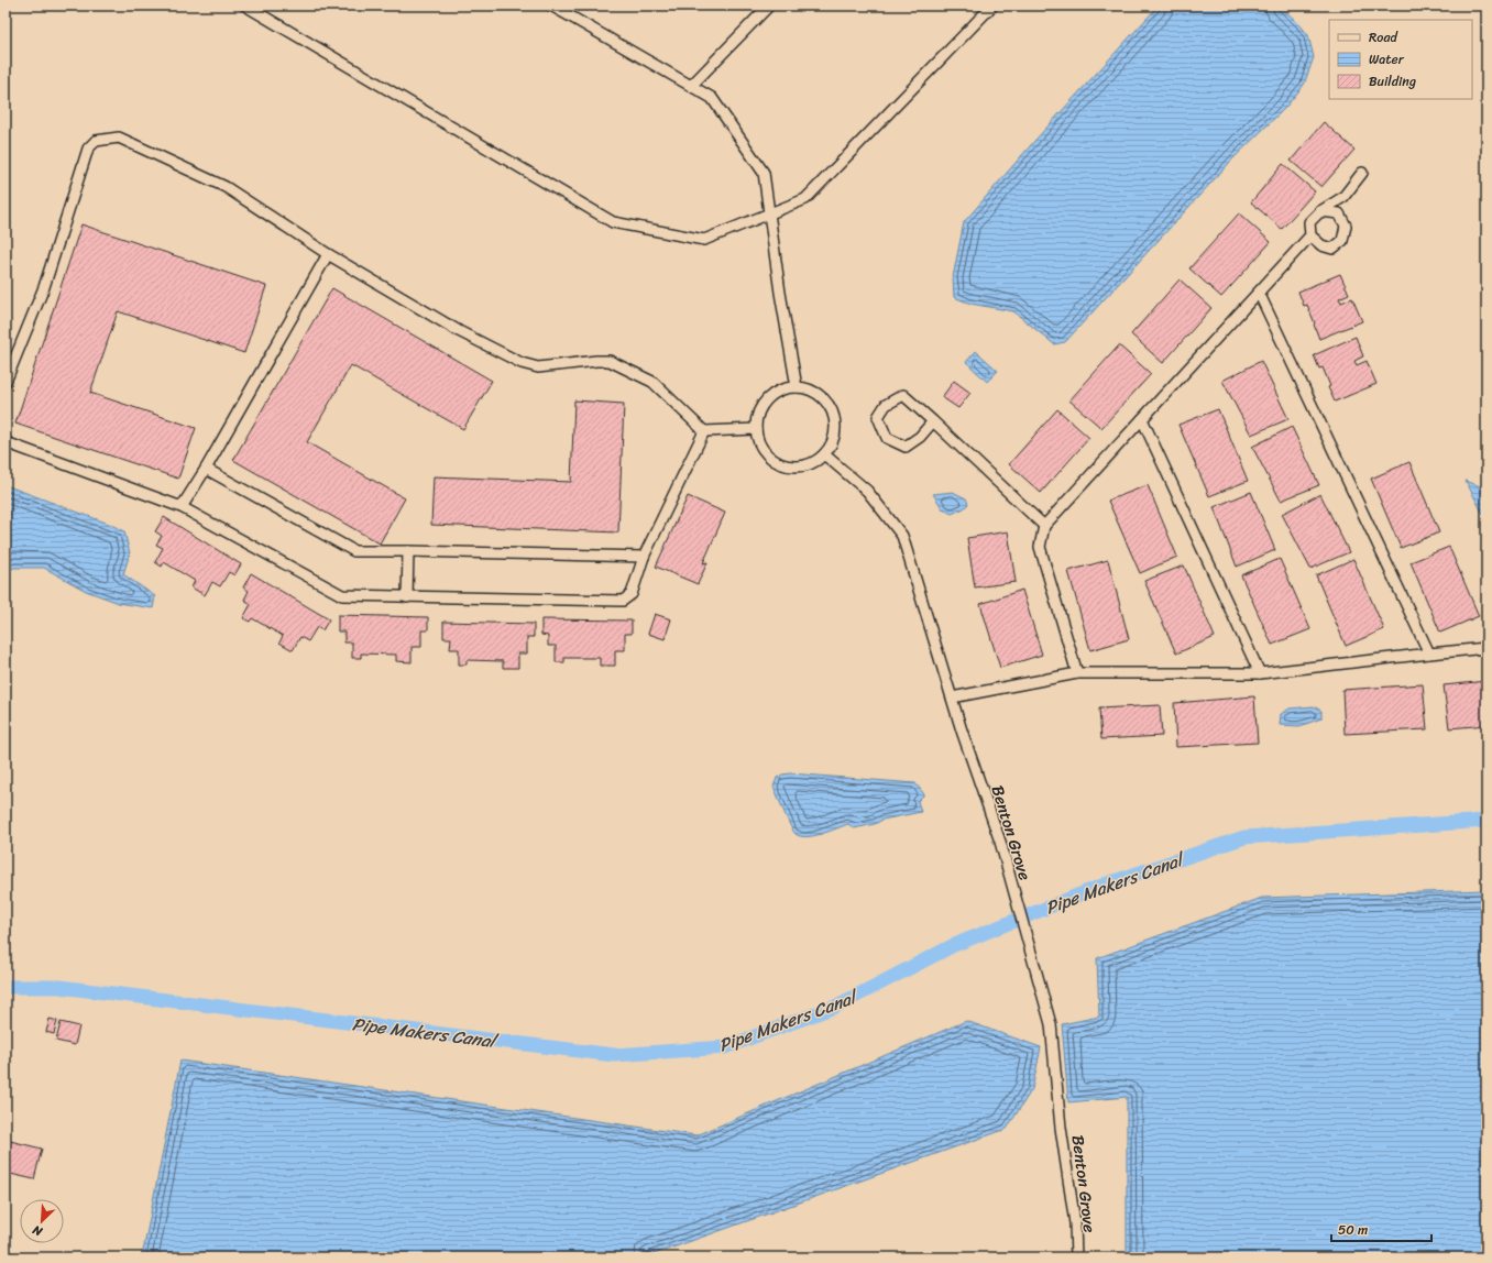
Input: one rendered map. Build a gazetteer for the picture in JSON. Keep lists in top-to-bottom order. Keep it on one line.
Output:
{"streets":{"street":["Benton Grove"]},"water":["Pipe Makers Canal"],"legend":["Road","Water","Building"],"scale_bar":"50 m","north":"bottom left"}
